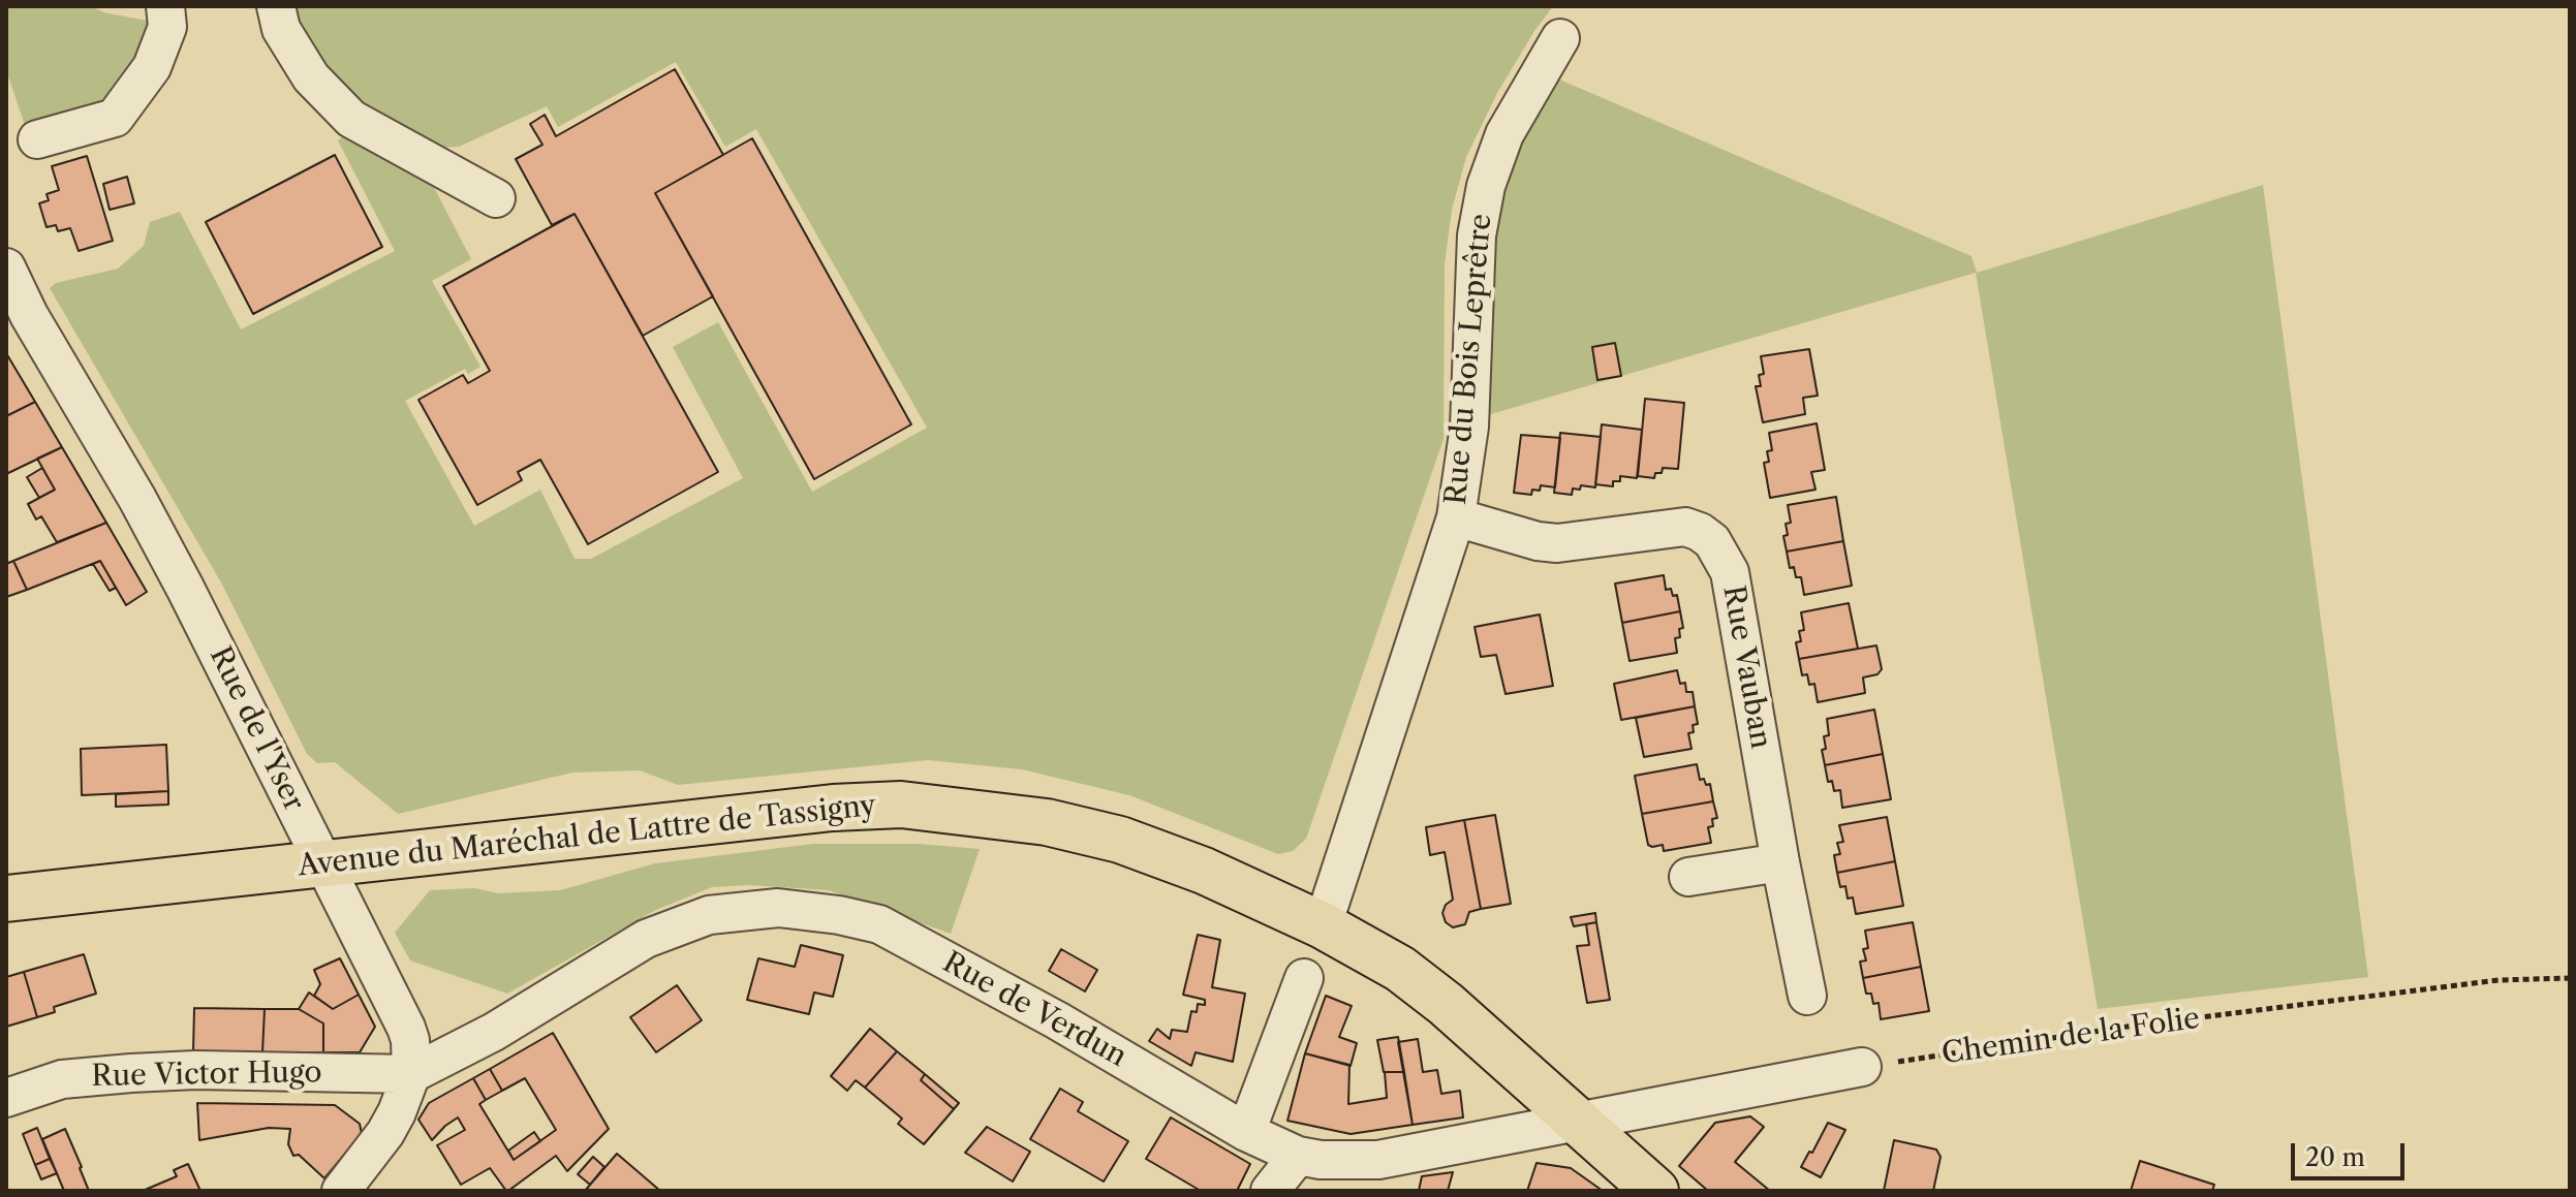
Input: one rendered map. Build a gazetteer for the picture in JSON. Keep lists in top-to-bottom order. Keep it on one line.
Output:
{"streets":{"main road":["Avenue du Maréchal de Lattre de Tassigny"],"street":["Rue du Bois Leprêtre","Rue Vauban","Rue de l'Yser","Rue de Verdun","Rue Victor Hugo"],"path":["Chemin de la Folie"]},"crossings":[["Rue du Bois Leprêtre","Rue Vauban"],["Rue du Bois Leprêtre","Avenue du Maréchal de Lattre de Tassigny"],["Rue de l'Yser","Avenue du Maréchal de Lattre de Tassigny"],["Rue de l'Yser","Rue de Verdun"],["Rue de l'Yser","Rue Victor Hugo"],["Avenue du Maréchal de Lattre de Tassigny","Rue de Verdun"],["Rue de Verdun","Rue Victor Hugo"]],"scale_bar":"20 m"}
